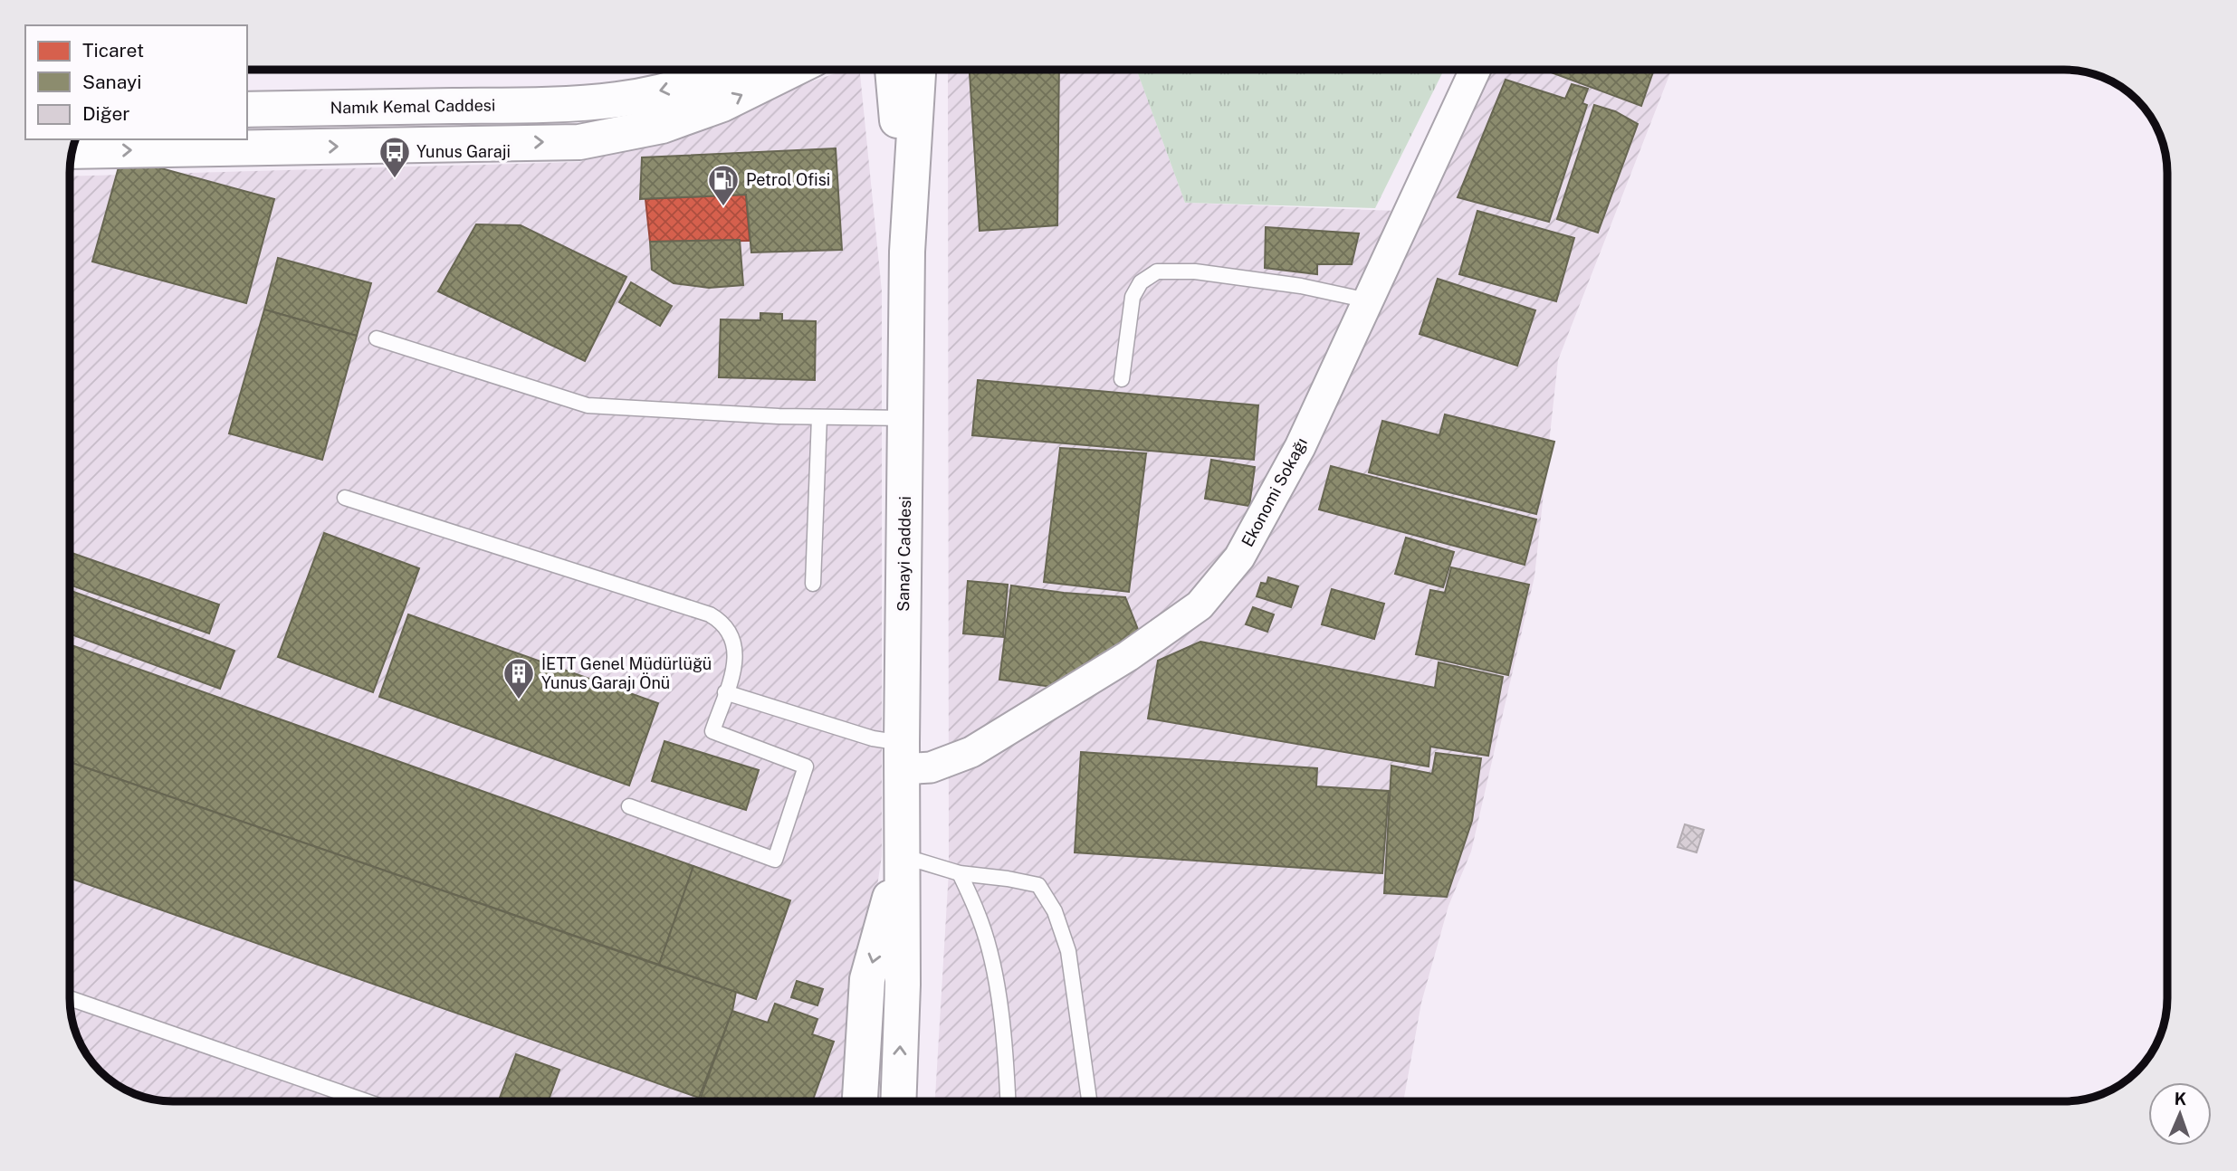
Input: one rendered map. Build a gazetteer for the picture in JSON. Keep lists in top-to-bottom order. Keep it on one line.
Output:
{"streets":{"main road":["Namık Kemal Caddesi","Sanayi Caddesi"],"street":["Ekonomi Sokağı"]},"crossings":[["Ekonomi Sokağı","Sanayi Caddesi"]],"places":{"bus stop":["Yunus Garaji"],"fuel station":["Petrol Ofisi"],"building":["İETT Genel Müdürlüğü Yunus Garajı Önü"]},"legend":["Ticaret","Sanayi","Diğer"],"north":"top"}
